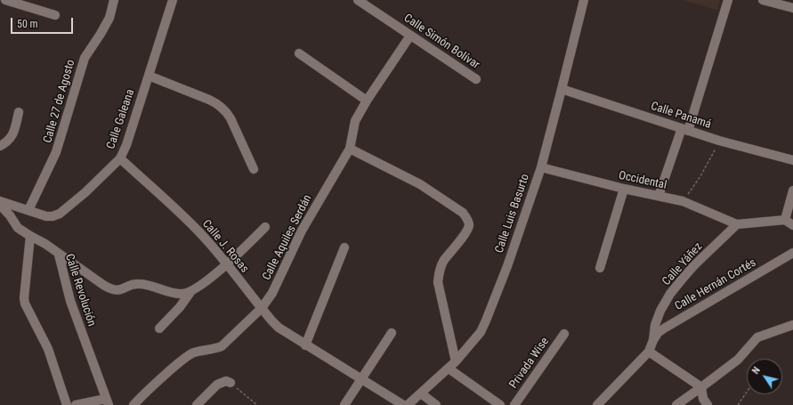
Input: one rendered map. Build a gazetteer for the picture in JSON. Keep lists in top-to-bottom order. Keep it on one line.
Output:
{"streets":{"street":["Calle Simón Bolívar","Calle 27 de Agosto","Calle Panamá","Calle Galeana","Occidental","Calle Luis Basurto","Calle Aquiles Serdán","Calle J. Rosas","Calle Yáñez","Calle Hernán Cortés","Calle Revolución","Privada Wise"]},"crossings":[["Calle Simón Bolívar","Calle Aquiles Serdán"],["Calle 27 de Agosto","Calle Galeana"],["Calle Panamá","Calle Luis Basurto"],["Calle Galeana","Calle J. Rosas"],["Occidental","Calle Luis Basurto"],["Occidental","Calle Yáñez"],["Calle Aquiles Serdán","Calle J. Rosas"],["Calle Yáñez","Calle Hernán Cortés"]],"scale_bar":"50 m","north":"top left"}
